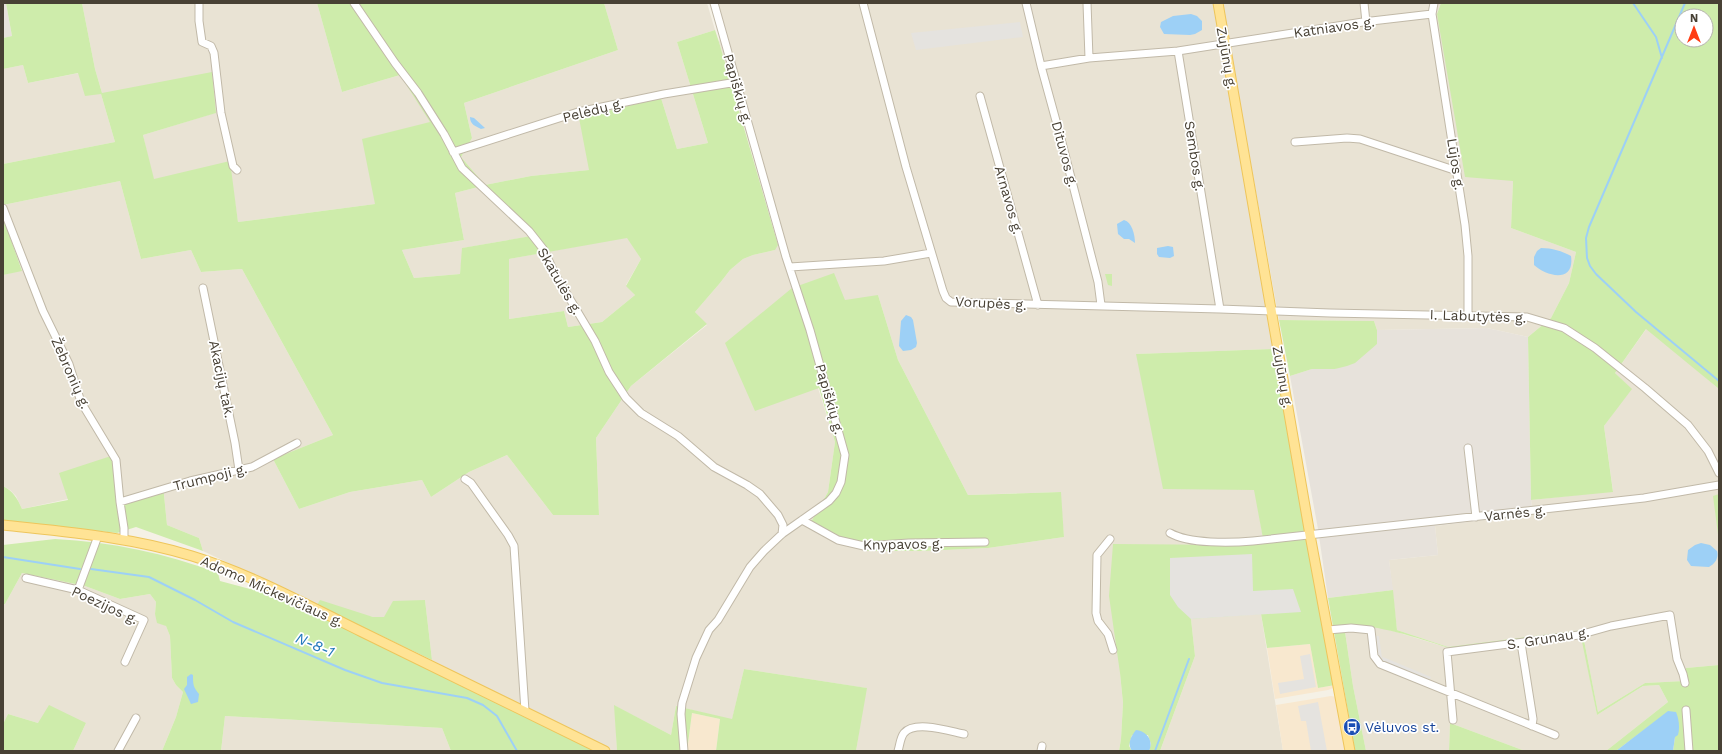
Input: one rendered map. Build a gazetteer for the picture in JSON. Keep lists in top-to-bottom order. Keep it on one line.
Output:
{"streets":{"main road":["Zujūnų g.","Adomo Mickevičiaus g."],"street":["Katniavos g.","Papiškių g.","Pelėdų g.","Dituvos g.","Sembos g.","Lūjos g.","Arnavos g.","Skatulės g.","Vorupės g.","I. Labutytės g.","Žebronių g.","Akacijų tak.","Trumpoji g.","Varnės g.","Knypavos g.","Poezijos g.","S. Grunau g."]},"crossings":[["Katniavos g.","Zujūnų g."],["Katniavos g.","Lūjos g."],["Zujūnų g.","Vorupės g."],["Zujūnų g.","I. Labutytės g."],["Zujūnų g.","Varnės g."],["Papiškių g.","Pelėdų g."],["Papiškių g.","Skatulės g."],["Papiškių g.","Knypavos g."],["Pelėdų g.","Skatulės g."],["Dituvos g.","Vorupės g."],["Sembos g.","Vorupės g."],["Lūjos g.","I. Labutytės g."],["Arnavos g.","Vorupės g."],["Vorupės g.","I. Labutytės g."],["Žebronių g.","Trumpoji g."],["Žebronių g.","Adomo Mickevičiaus g."],["Akacijų tak.","Trumpoji g."]],"water":["N-8-1"],"places":{"bus stop":["Vėluvos st."]},"north":"top"}
